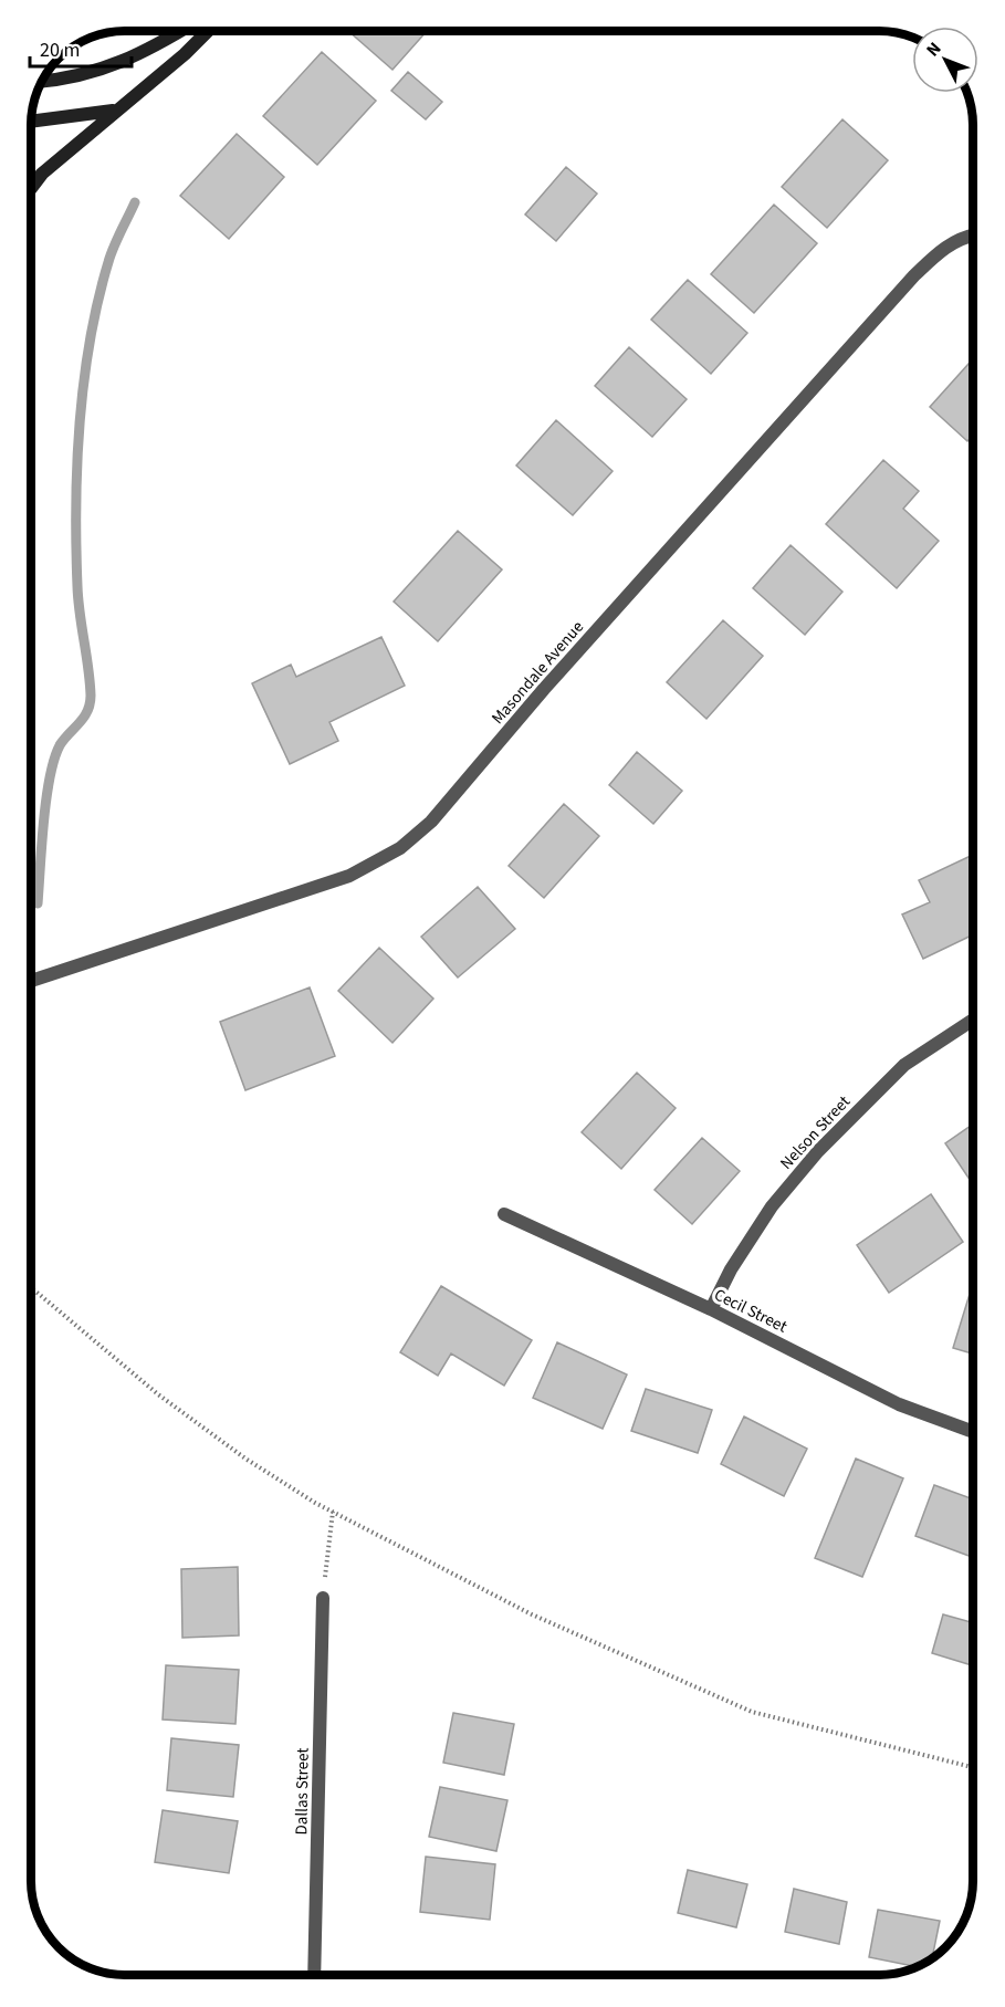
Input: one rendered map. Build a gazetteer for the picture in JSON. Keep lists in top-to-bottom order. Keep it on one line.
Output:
{"streets":{"street":["Masondale Avenue","Nelson Street","Cecil Street","Dallas Street"]},"crossings":[["Nelson Street","Cecil Street"]],"scale_bar":"20 m","north":"top left"}
